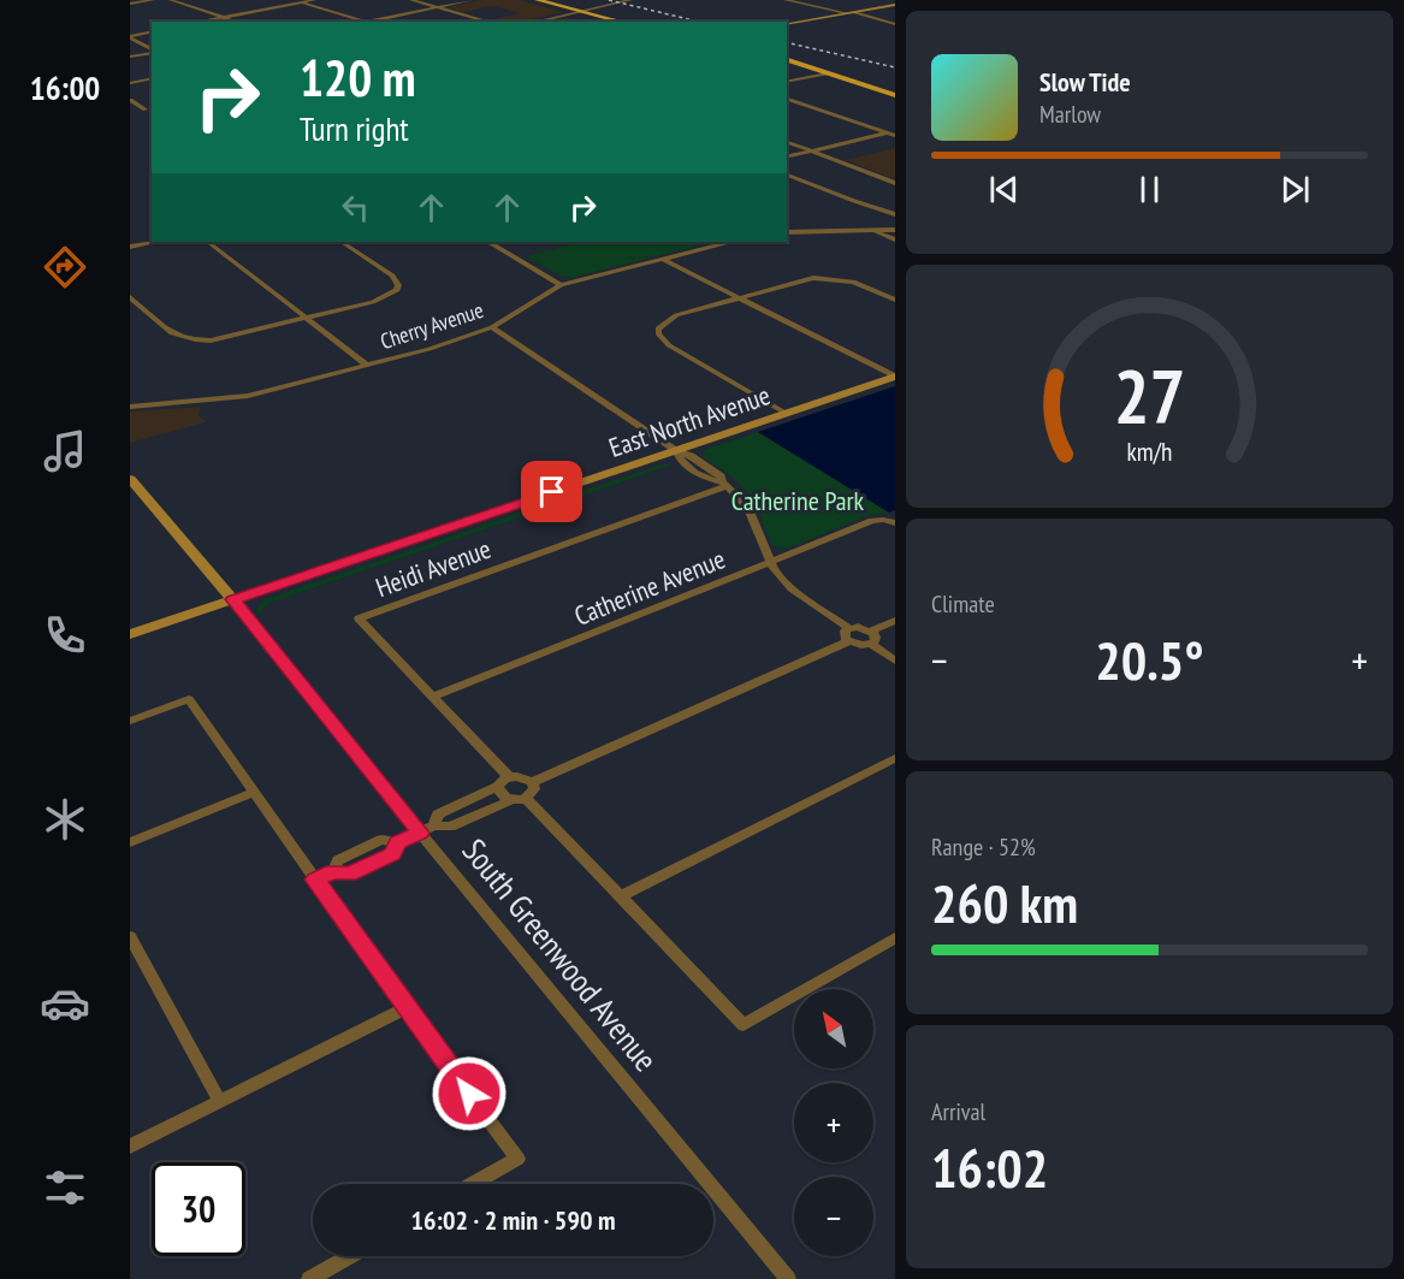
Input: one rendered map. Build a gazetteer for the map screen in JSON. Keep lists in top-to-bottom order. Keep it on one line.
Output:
{"streets":{"street":["Cherry Avenue","East North Avenue","Heidi Avenue","Catherine Avenue","South Greenwood Avenue"]},"crossings":[["East North Avenue","South Greenwood Avenue"],["Heidi Avenue","Catherine Avenue"]],"parks":["Catherine Park"],"north":"top left","page":{"tabs":"16:00","turn":["120 m","Turn right"],"song":["Slow Tide","Marlow"],"tile":["Climate",["Range · 52%","260 km"],["Arrival","16:02"]],"heat":["−","20.5°","+"],"map_buttons":["+","−"],"limit":"30","trip":"16:02 · 2 min · 590 m","gauge":["27","km/h"]}}
